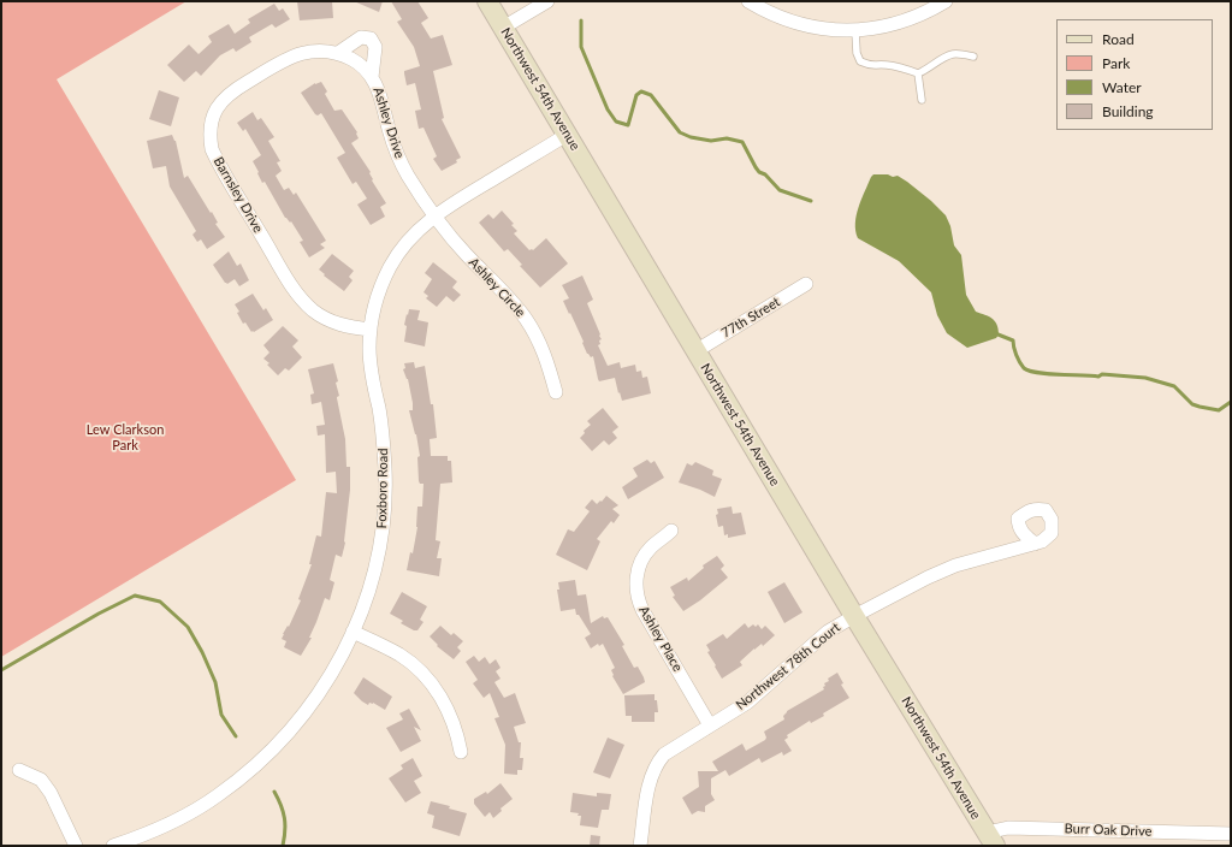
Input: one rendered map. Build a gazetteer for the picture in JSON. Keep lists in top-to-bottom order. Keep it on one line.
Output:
{"streets":{"street":["Northwest 54th Avenue","Ashley Drive","Barnsley Drive","Ashley Circle","77th Street","Foxboro Road","Ashley Place","Northwest 78th Court","Burr Oak Drive"]},"crossings":[["Northwest 54th Avenue","77th Street"],["Northwest 54th Avenue","Foxboro Road"],["Northwest 54th Avenue","Northwest 78th Court"],["Northwest 54th Avenue","Burr Oak Drive"],["Ashley Drive","Barnsley Drive"],["Ashley Drive","Ashley Circle"],["Ashley Drive","Foxboro Road"],["Barnsley Drive","Foxboro Road"],["Ashley Circle","Foxboro Road"],["Ashley Place","Northwest 78th Court"]],"parks":["Lew Clarkson Park"],"legend":["Road","Park","Water","Building"]}
